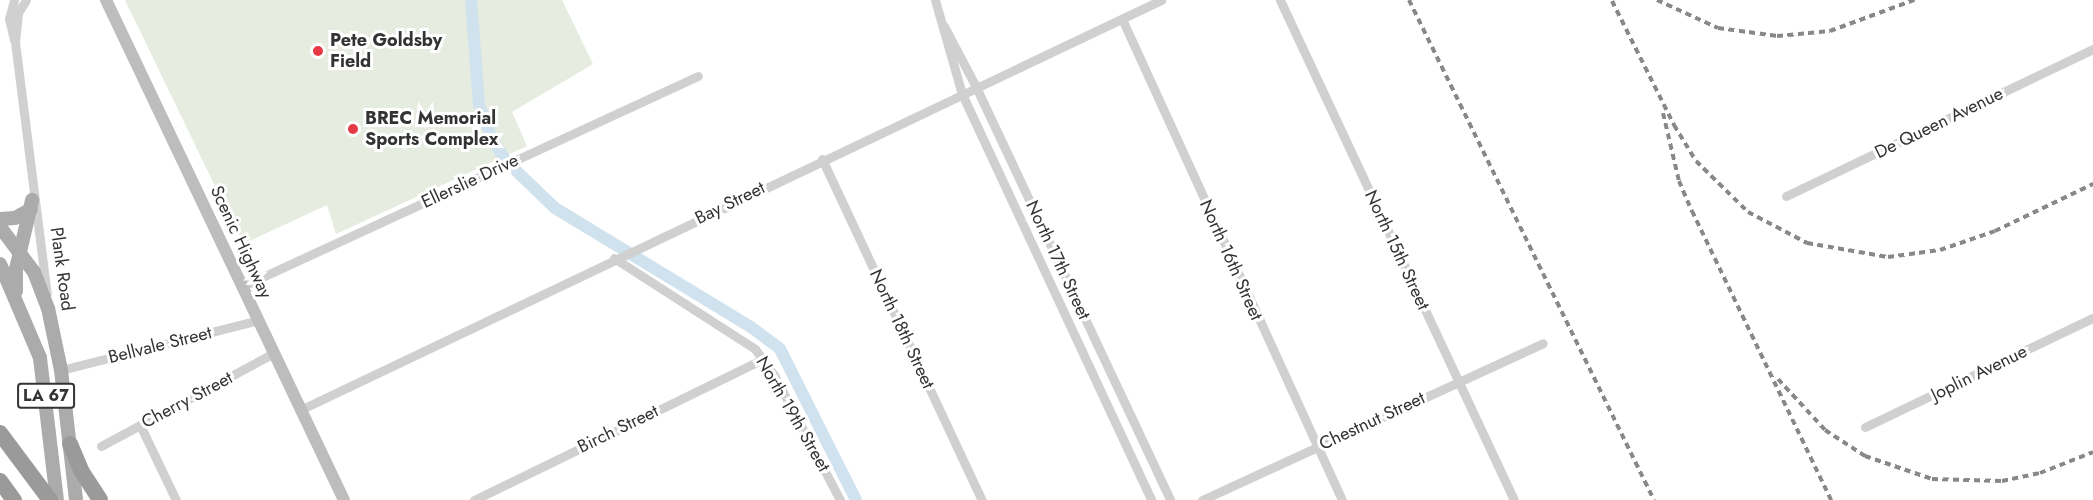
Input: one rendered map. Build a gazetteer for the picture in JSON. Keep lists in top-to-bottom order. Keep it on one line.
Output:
{"streets":{"main road":["Plank Road","LA 67"],"street":["De Queen Avenue","Ellerslie Drive","Bay Street","Scenic Highway","North 15th Street","North 17th Street","North 16th Street","North 18th Street","Bellvale Street","Joplin Avenue","Cherry Street","North 19th Street","Chestnut Street","Birch Street"]},"crossings":[["Ellerslie Drive","Scenic Highway"],["Bay Street","Scenic Highway"],["Bay Street","North 17th Street"],["Bay Street","North 16th Street"],["Bay Street","North 18th Street"],["Bay Street","North 19th Street"],["Scenic Highway","Bellvale Street"],["Scenic Highway","Cherry Street"],["North 15th Street","Chestnut Street"],["North 16th Street","Chestnut Street"],["Plank Road","Bellvale Street"],["Plank Road","LA 67"],["North 19th Street","Birch Street"]],"places":["Pete Goldsby Field","BREC Memorial Sports Complex"]}
